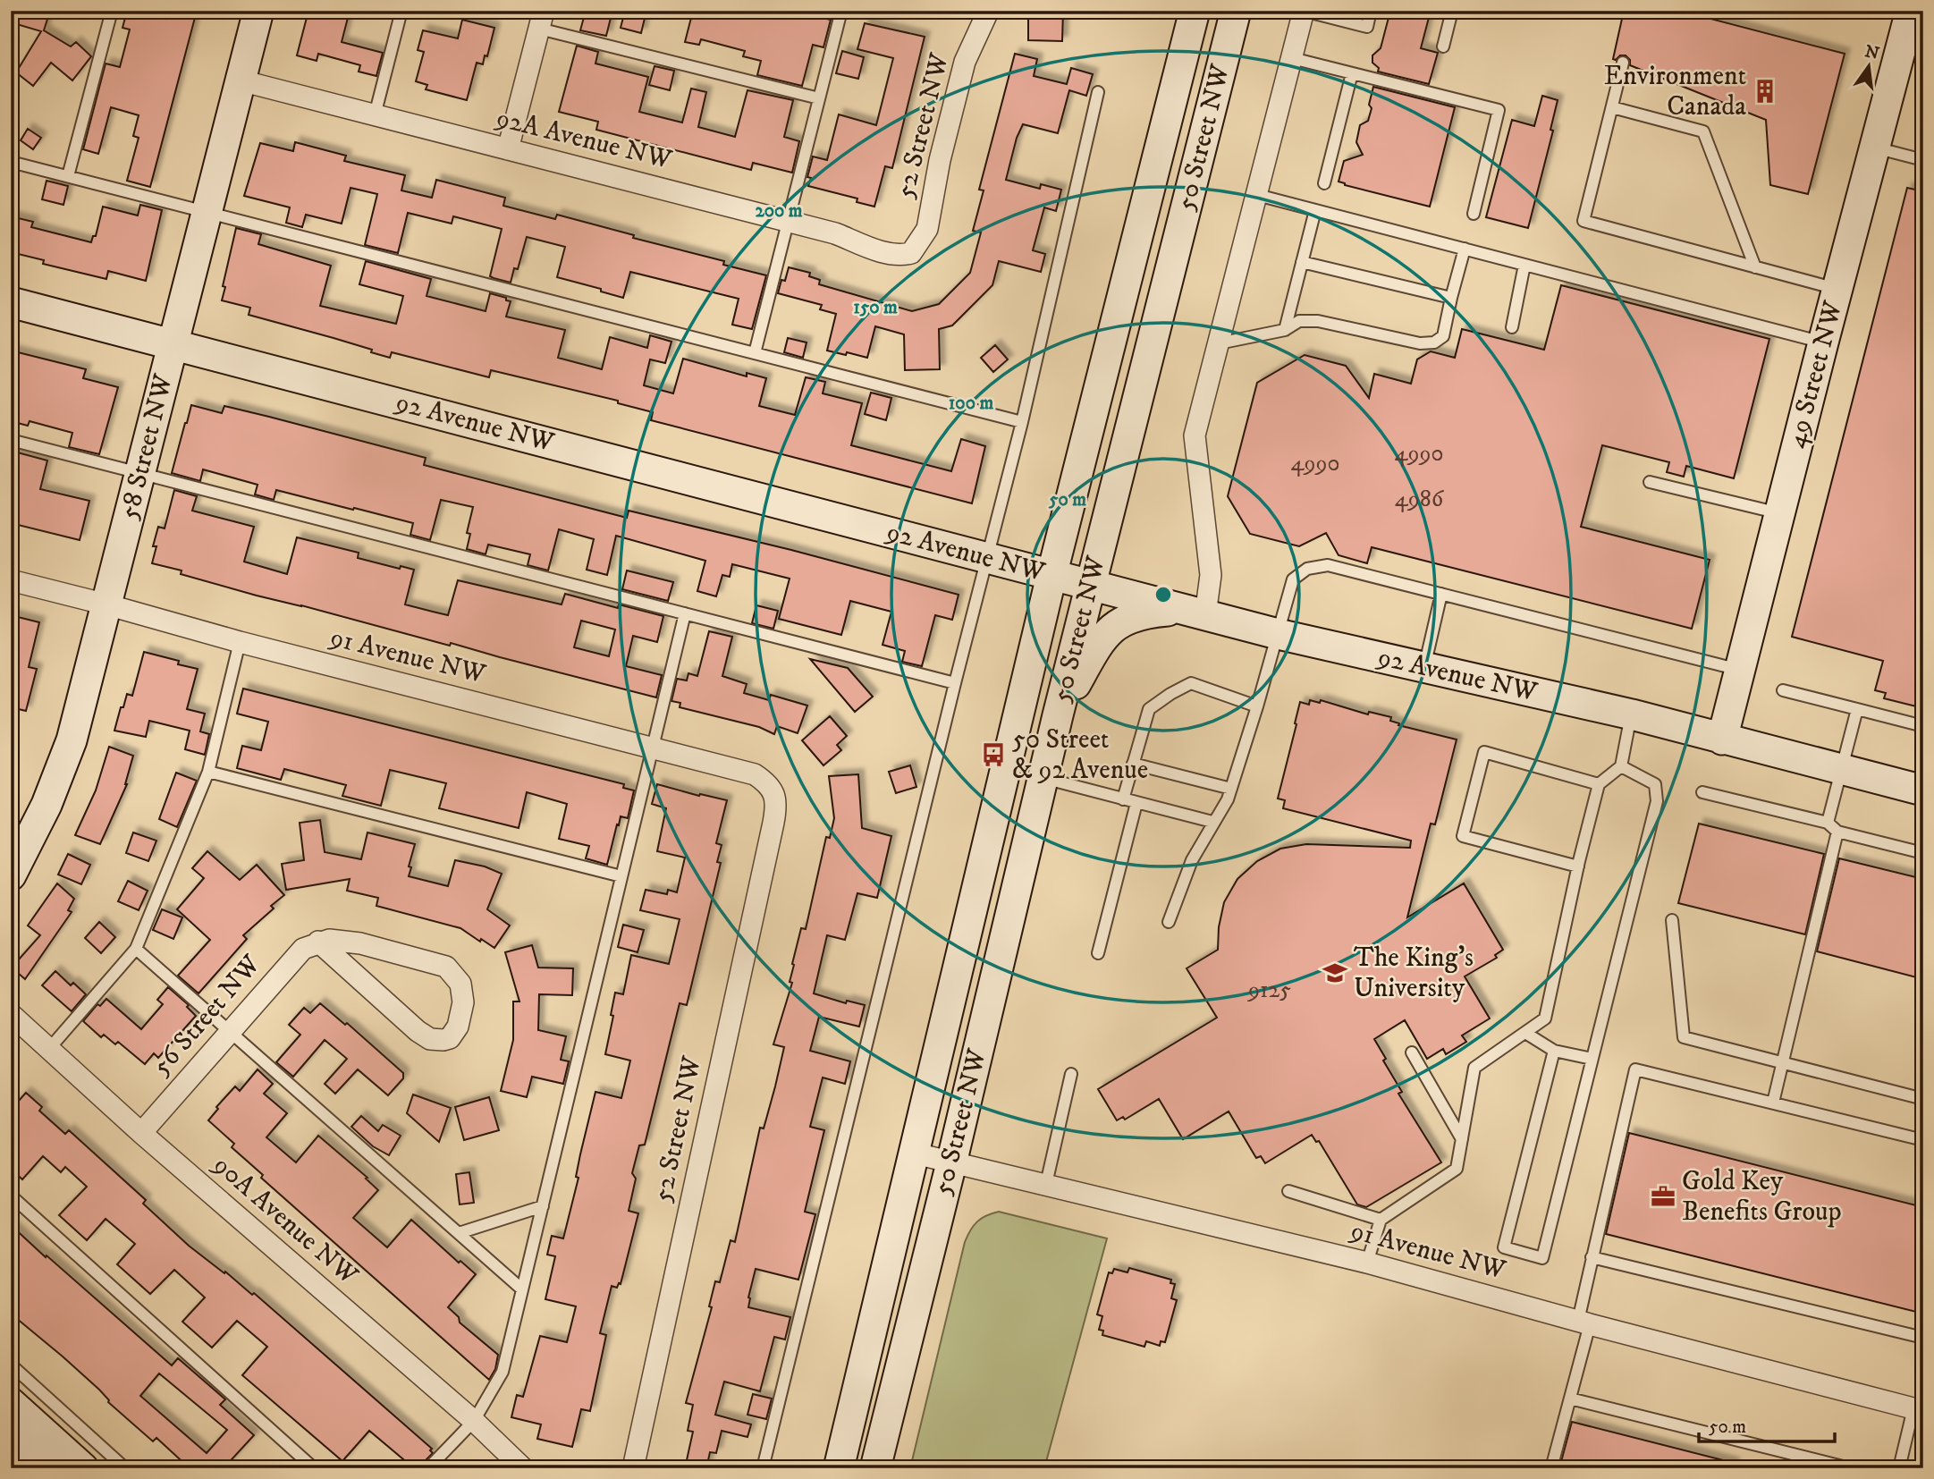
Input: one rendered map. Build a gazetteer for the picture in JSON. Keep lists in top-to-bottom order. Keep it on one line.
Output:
{"streets":{"main road":["50 Street NW","49 Street NW","92 Avenue NW","58 Street NW"],"street":["52 Street NW","92A Avenue NW","91 Avenue NW","56 Street NW","90A Avenue NW"]},"crossings":[["52 Street NW","92A Avenue NW"],["52 Street NW","91 Avenue NW"],["50 Street NW","92 Avenue NW"],["50 Street NW","91 Avenue NW"],["92A Avenue NW","58 Street NW"],["49 Street NW","92 Avenue NW"],["92 Avenue NW","58 Street NW"],["58 Street NW","91 Avenue NW"],["56 Street NW","90A Avenue NW"]],"places":{"building":["Environment Canada"],"bus stop":["50 Street & 92 Avenue"],"school or university":["The King's University"],"office":["Gold Key Benefits Group"]},"house_numbers":["4990","4990","4986","9125"],"scale_bar":"50 m","north":"top","rings":["200 m","150 m","100 m","50 m"]}
